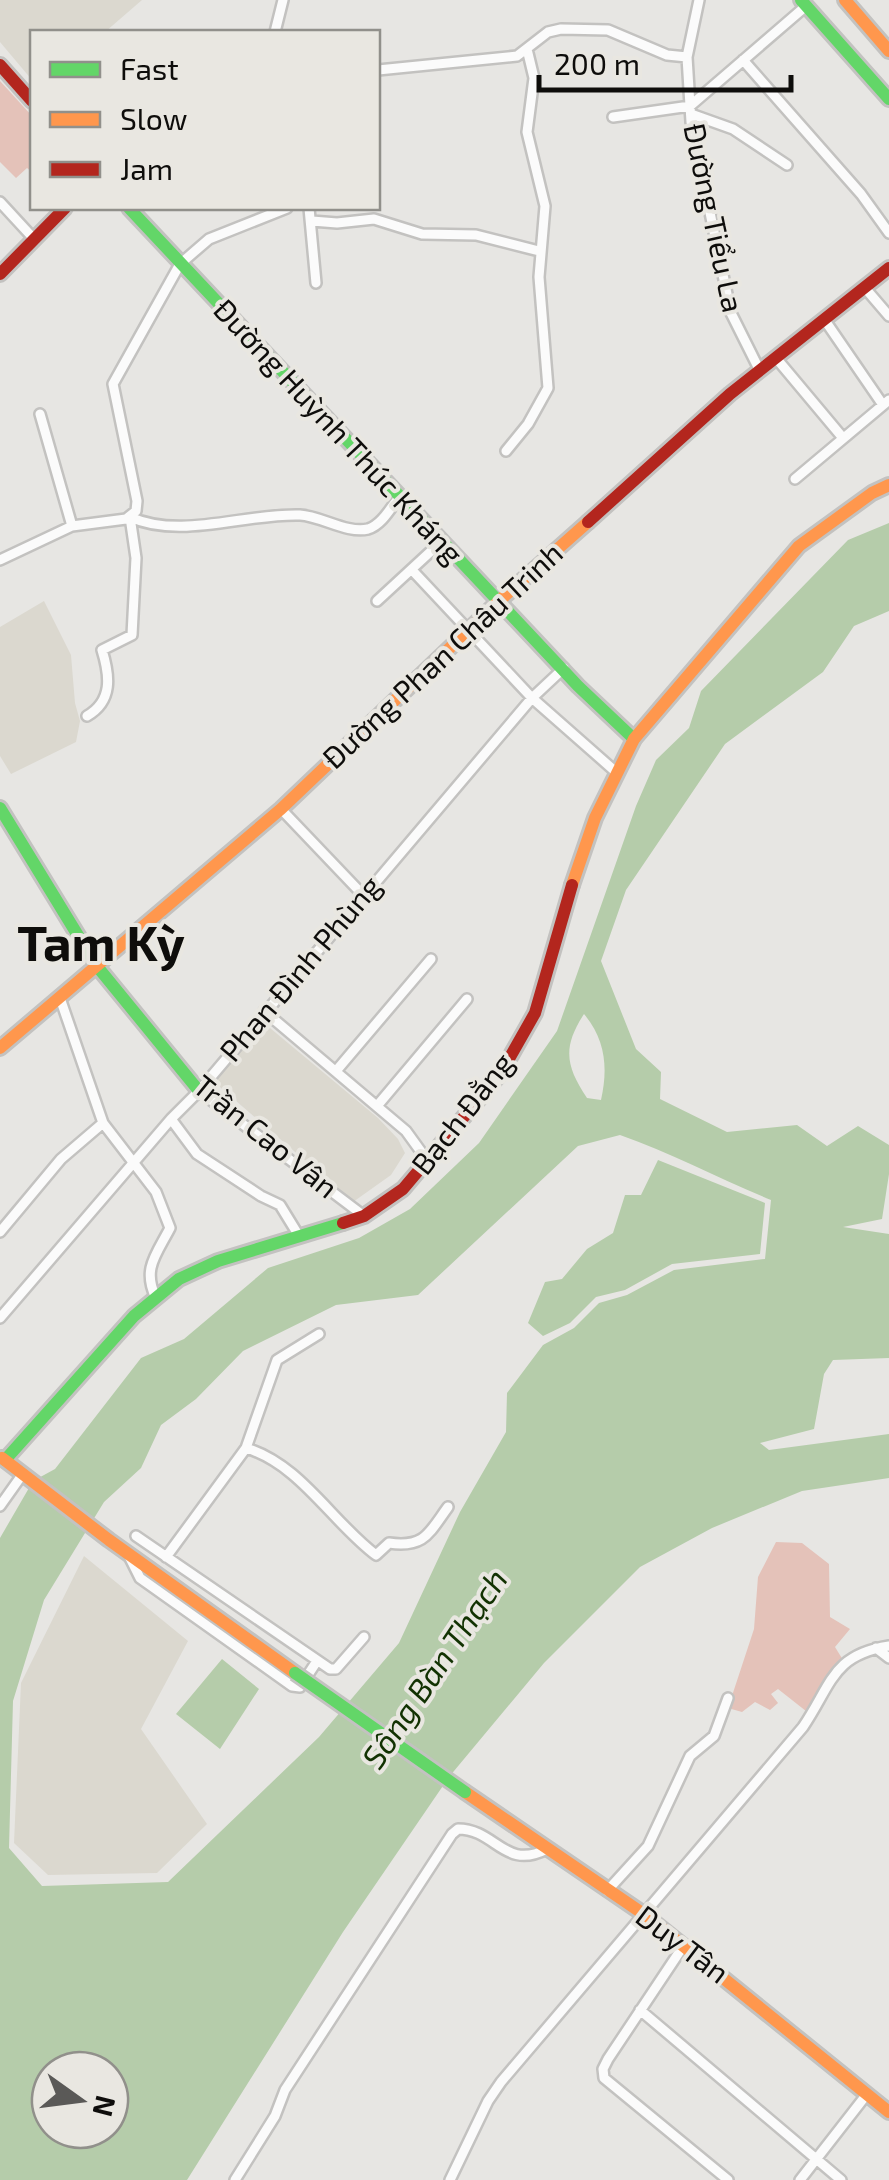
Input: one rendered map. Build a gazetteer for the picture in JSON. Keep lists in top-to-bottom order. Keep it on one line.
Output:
{"streets":{"street":["Đường Tiểu La","Đường Huỳnh Thúc Kháng","Đường Phan Châu Trinh","Phan Đình Phùng","Bạch Đằng","Trần Cao Vân","Duy Tân"]},"crossings":[["Đường Tiểu La","Đường Phan Châu Trinh"],["Đường Huỳnh Thúc Kháng","Đường Phan Châu Trinh"],["Đường Huỳnh Thúc Kháng","Phan Đình Phùng"],["Đường Huỳnh Thúc Kháng","Bạch Đằng"],["Đường Phan Châu Trinh","Trần Cao Vân"],["Phan Đình Phùng","Trần Cao Vân"],["Bạch Đằng","Trần Cao Vân"]],"districts":["Tam Kỳ"],"water":["Sông Bàn Thạch"],"legend":["Fast","Slow","Jam"],"scale_bar":"200 m","north":"right"}
